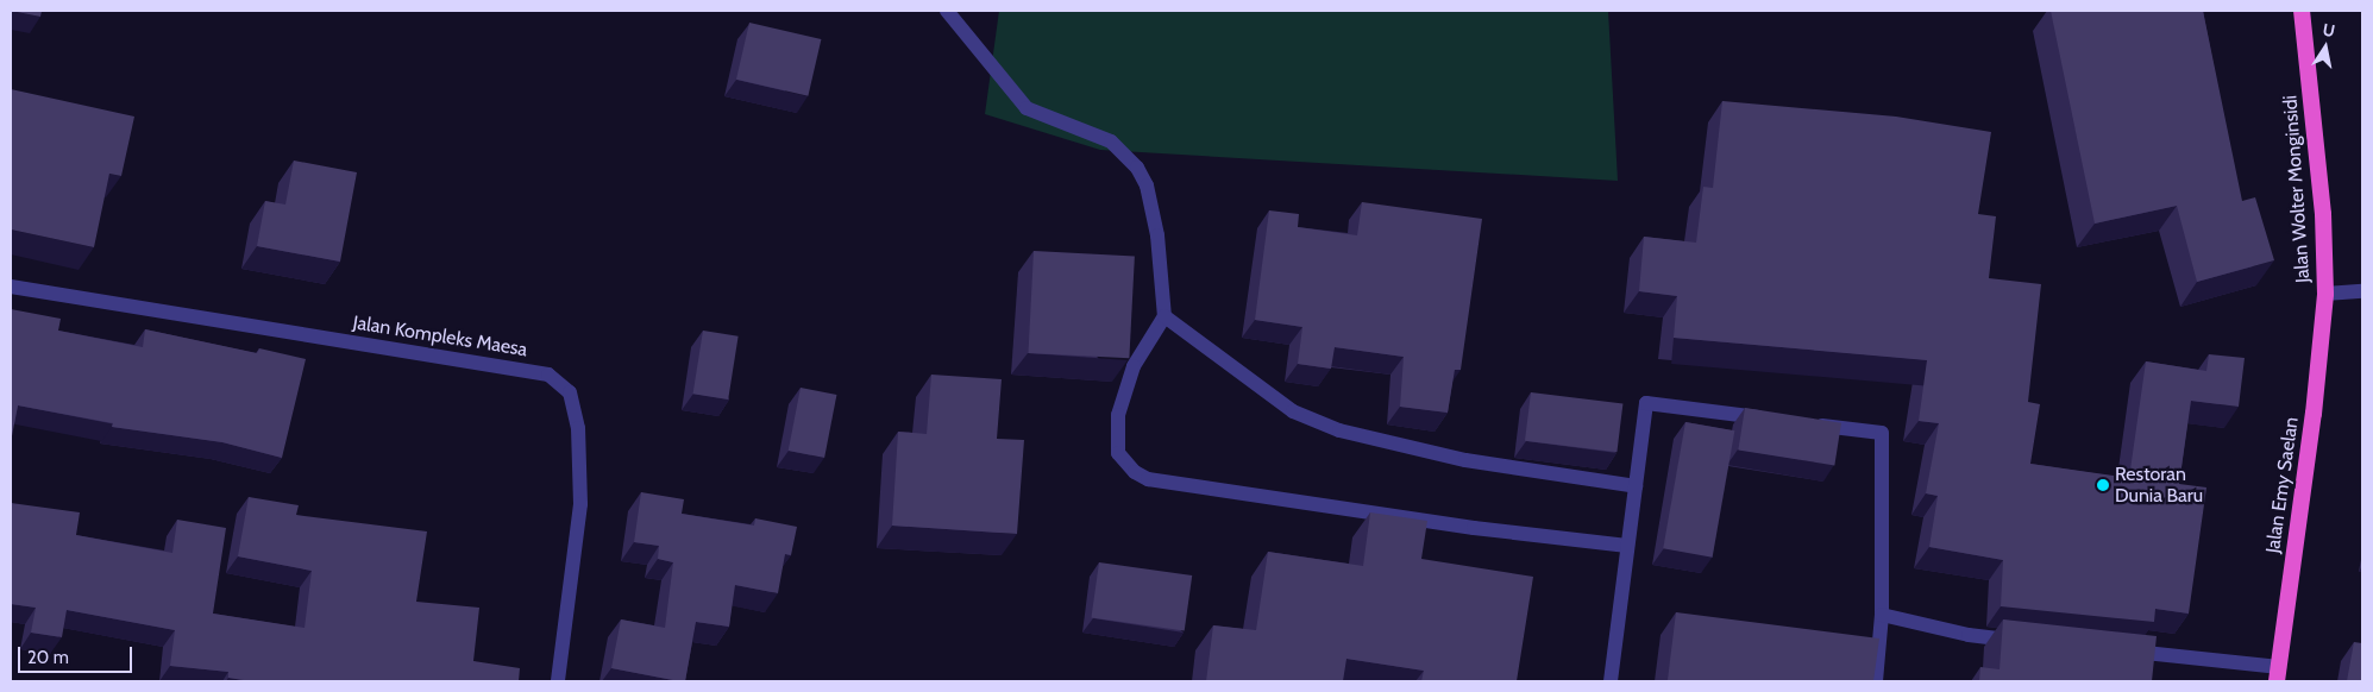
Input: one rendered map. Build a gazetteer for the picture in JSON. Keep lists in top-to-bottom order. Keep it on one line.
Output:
{"streets":{"highway":["Jalan Wolter Monginsidi","Jalan Emy Saelan"],"street":["Jalan Kompleks Maesa"]},"crossings":[["Jalan Wolter Monginsidi","Jalan Emy Saelan"]],"places":["Restoran Dunia Baru"],"scale_bar":"20 m","north":"top"}
